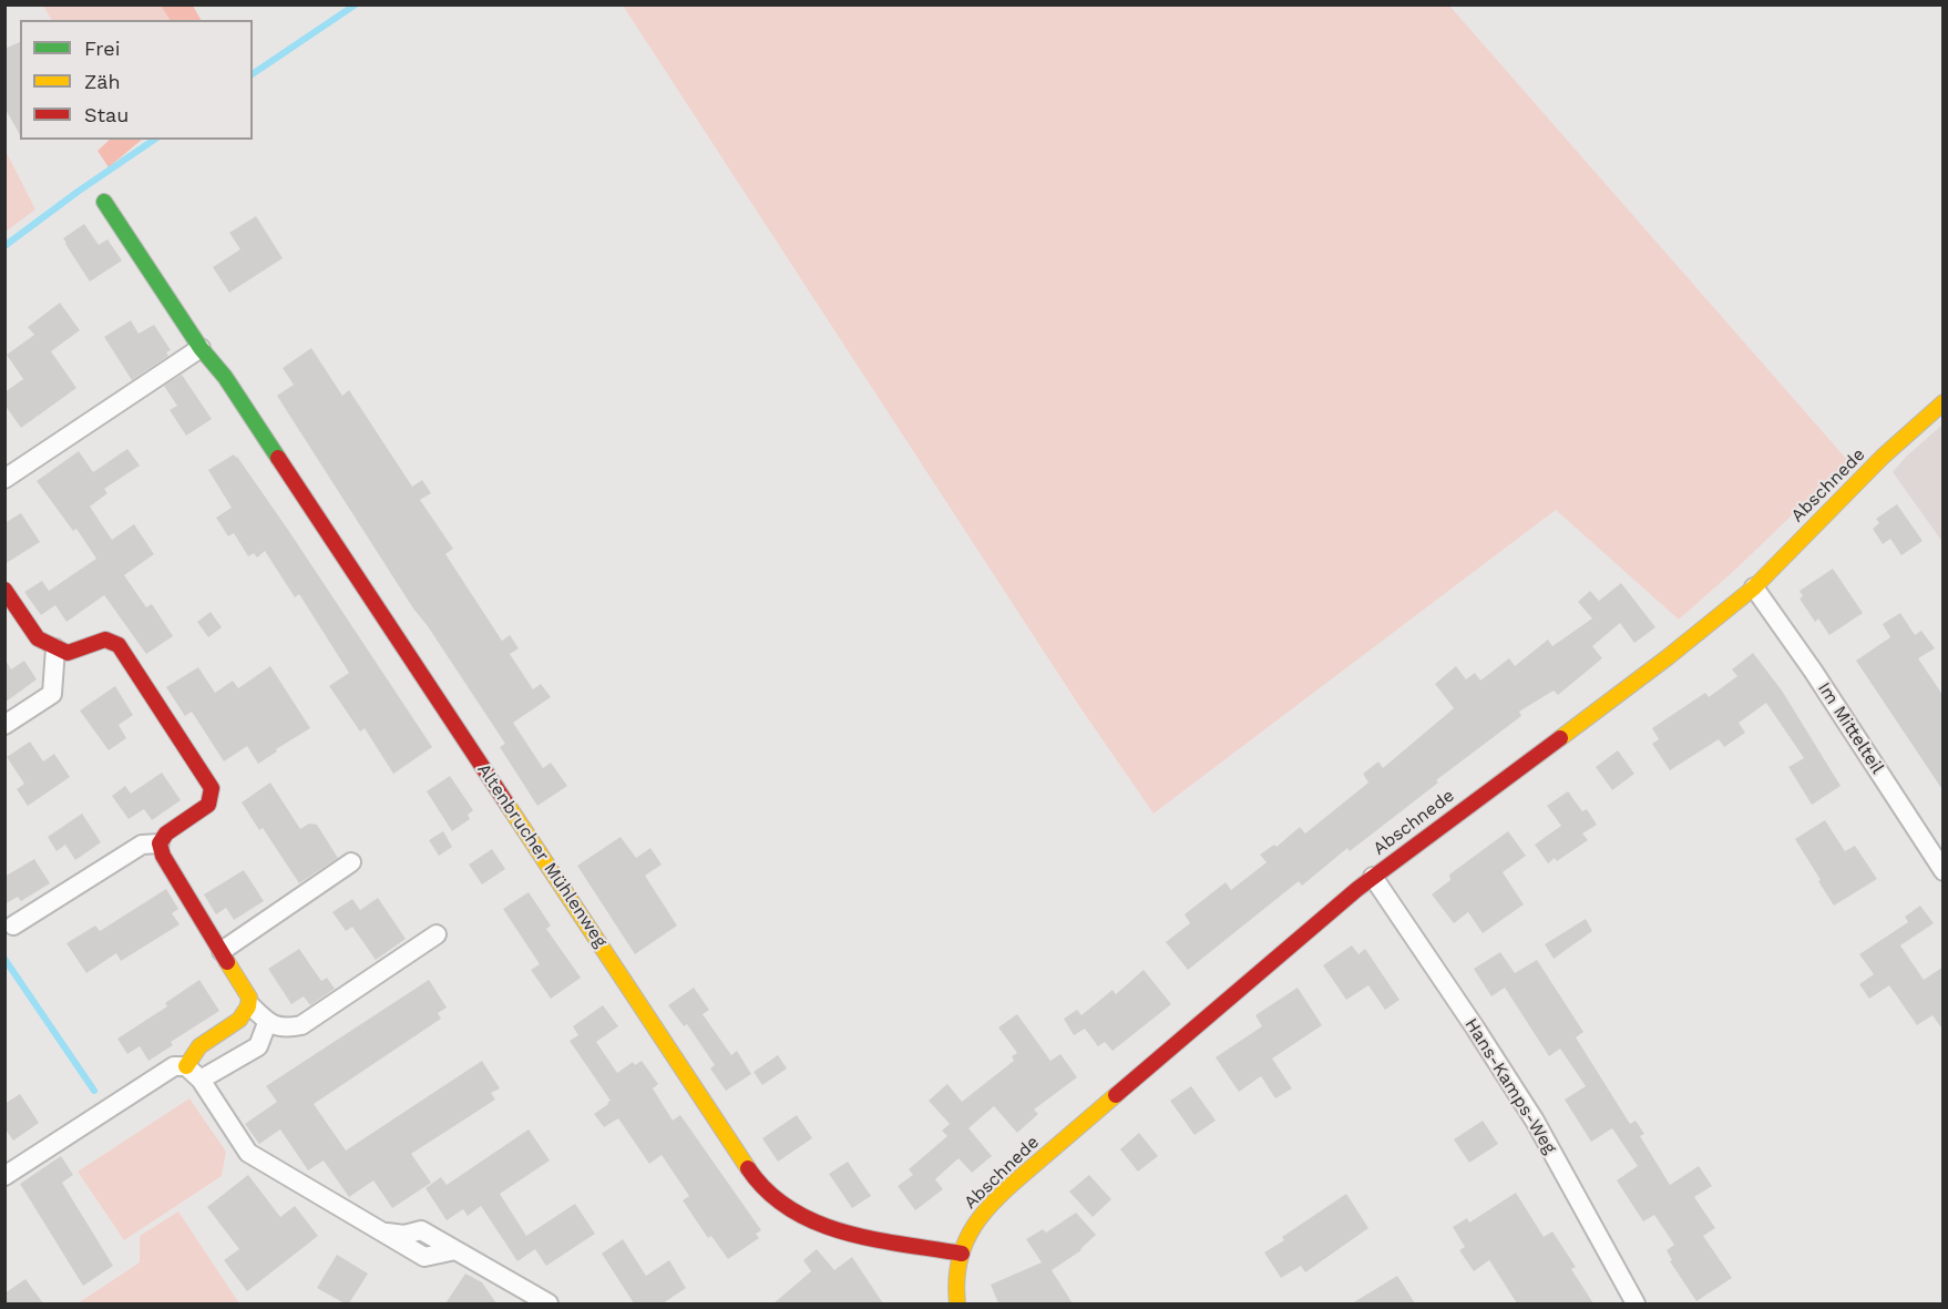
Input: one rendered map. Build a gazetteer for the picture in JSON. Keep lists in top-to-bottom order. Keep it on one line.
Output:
{"streets":{"street":["Abschnede","Im Mittelteil","Altenbrucher Mühlenweg","Hans-Kamps-Weg"]},"crossings":[["Abschnede","Im Mittelteil"],["Abschnede","Altenbrucher Mühlenweg"],["Abschnede","Hans-Kamps-Weg"]],"legend":["Frei","Zäh","Stau"]}
